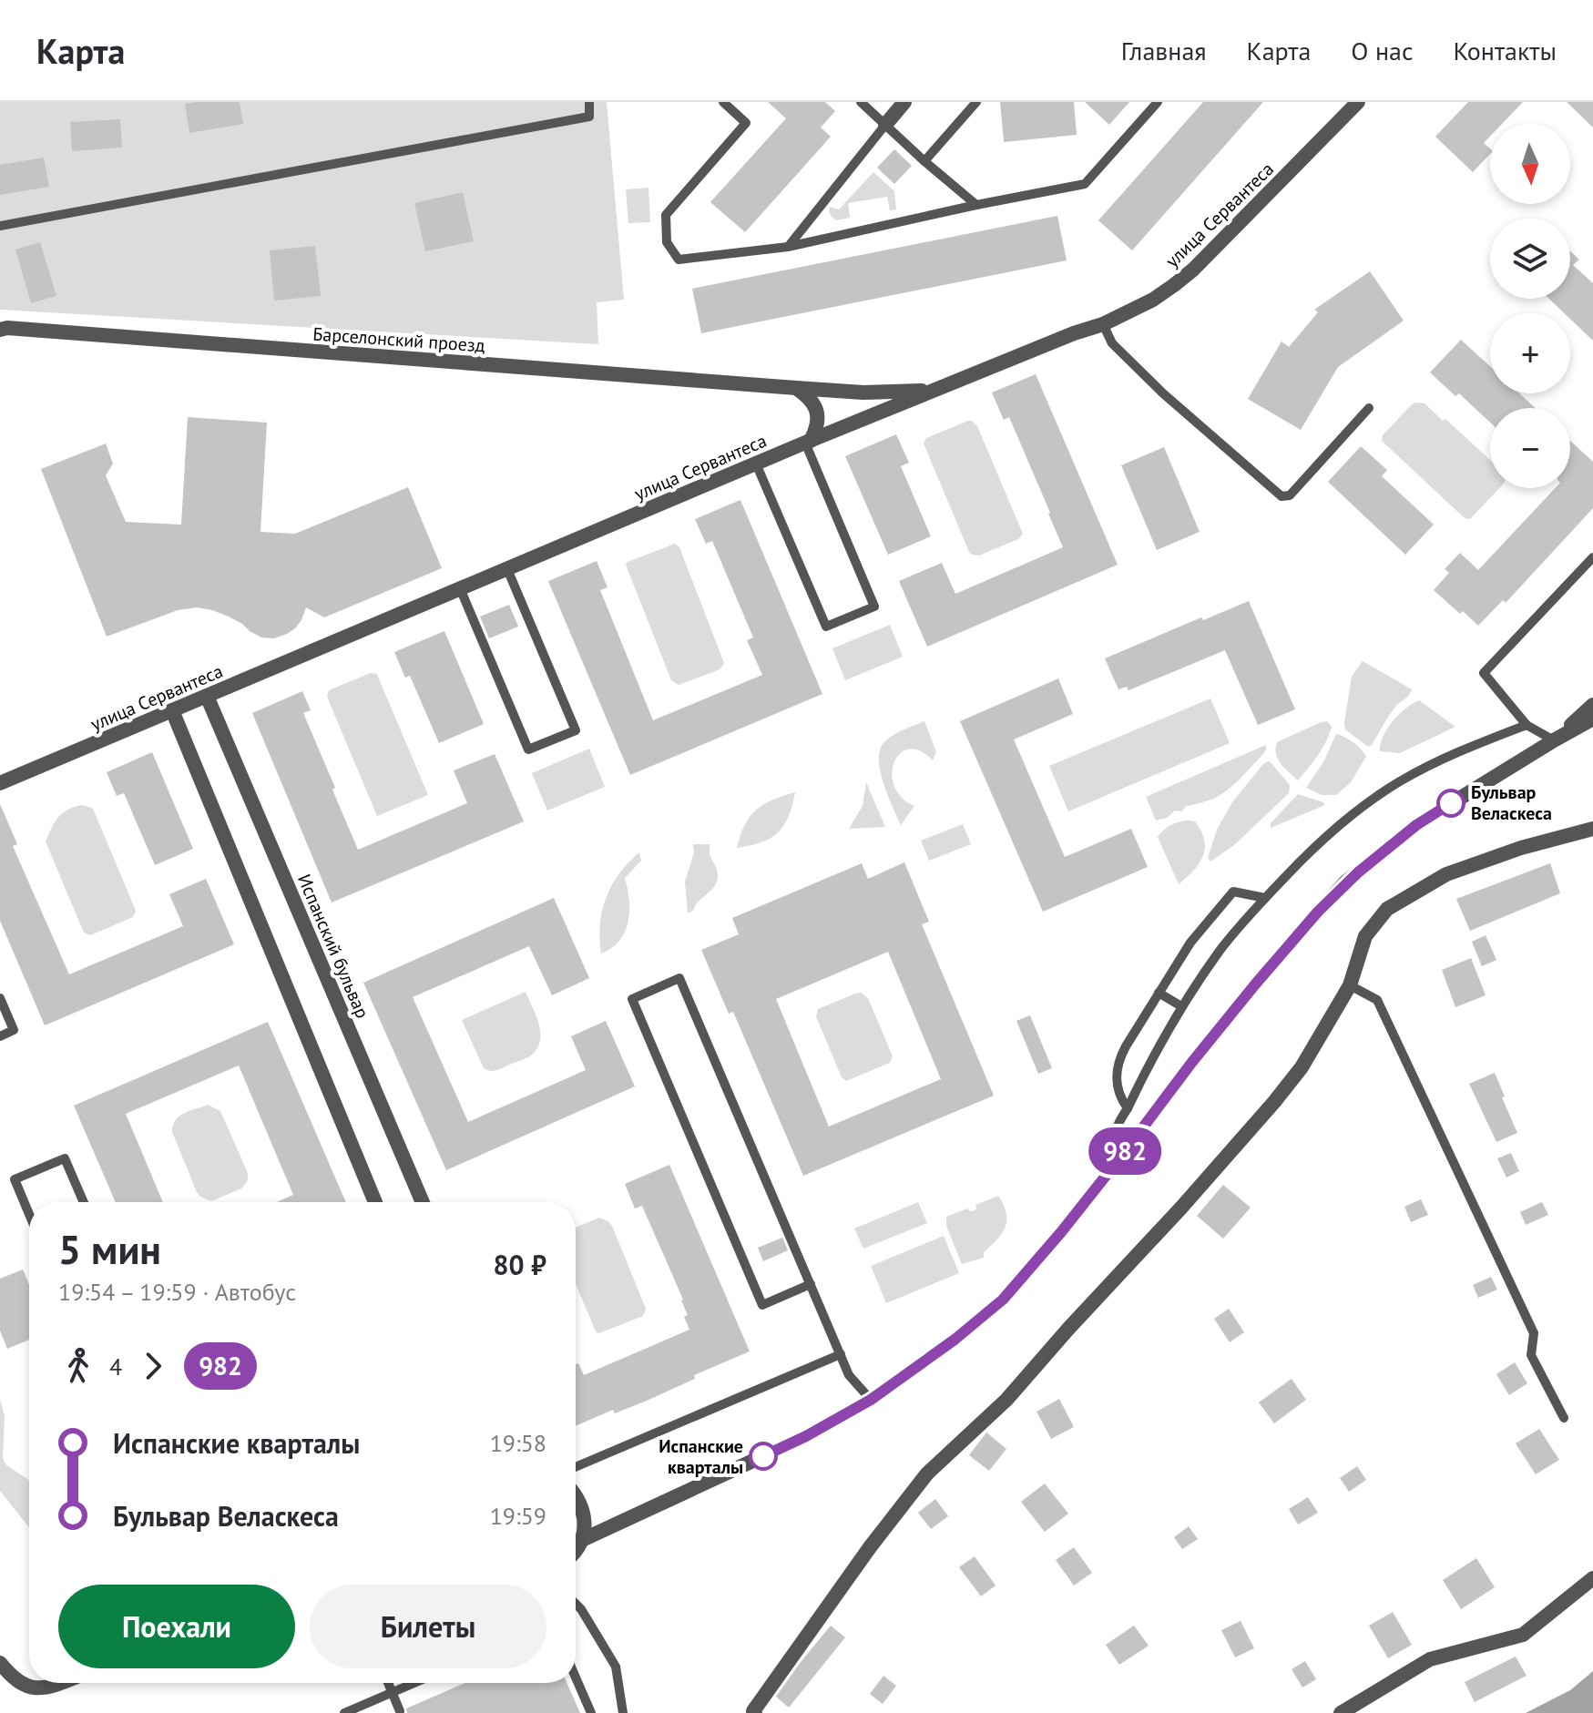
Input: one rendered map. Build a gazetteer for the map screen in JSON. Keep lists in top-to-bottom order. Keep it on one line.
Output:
{"streets":{"street":["улица Сервантеса","Барселонский проезд","Испанский бульвар"]},"crossings":[["улица Сервантеса","Барселонский проезд"],["улица Сервантеса","Испанский бульвар"]],"places":["Бульвар Веласкеса","Испанские кварталы"],"lines":["bus line 982"],"north":"bottom","page":{"header":"Карта","nav":["Главная","Карта","О нас","Контакты"],"on_map":"982","map_buttons":["+","−"],"heading":["5 мин","19:54 – 19:59 · Автобус","80 ₽"],"legs":["4","982"],"list":[{"name":"Испанские кварталы","value":"19:58"},{"name":"Бульвар Веласкеса","value":"19:59"}],"buttons":["Поехали","Билеты"]}}
